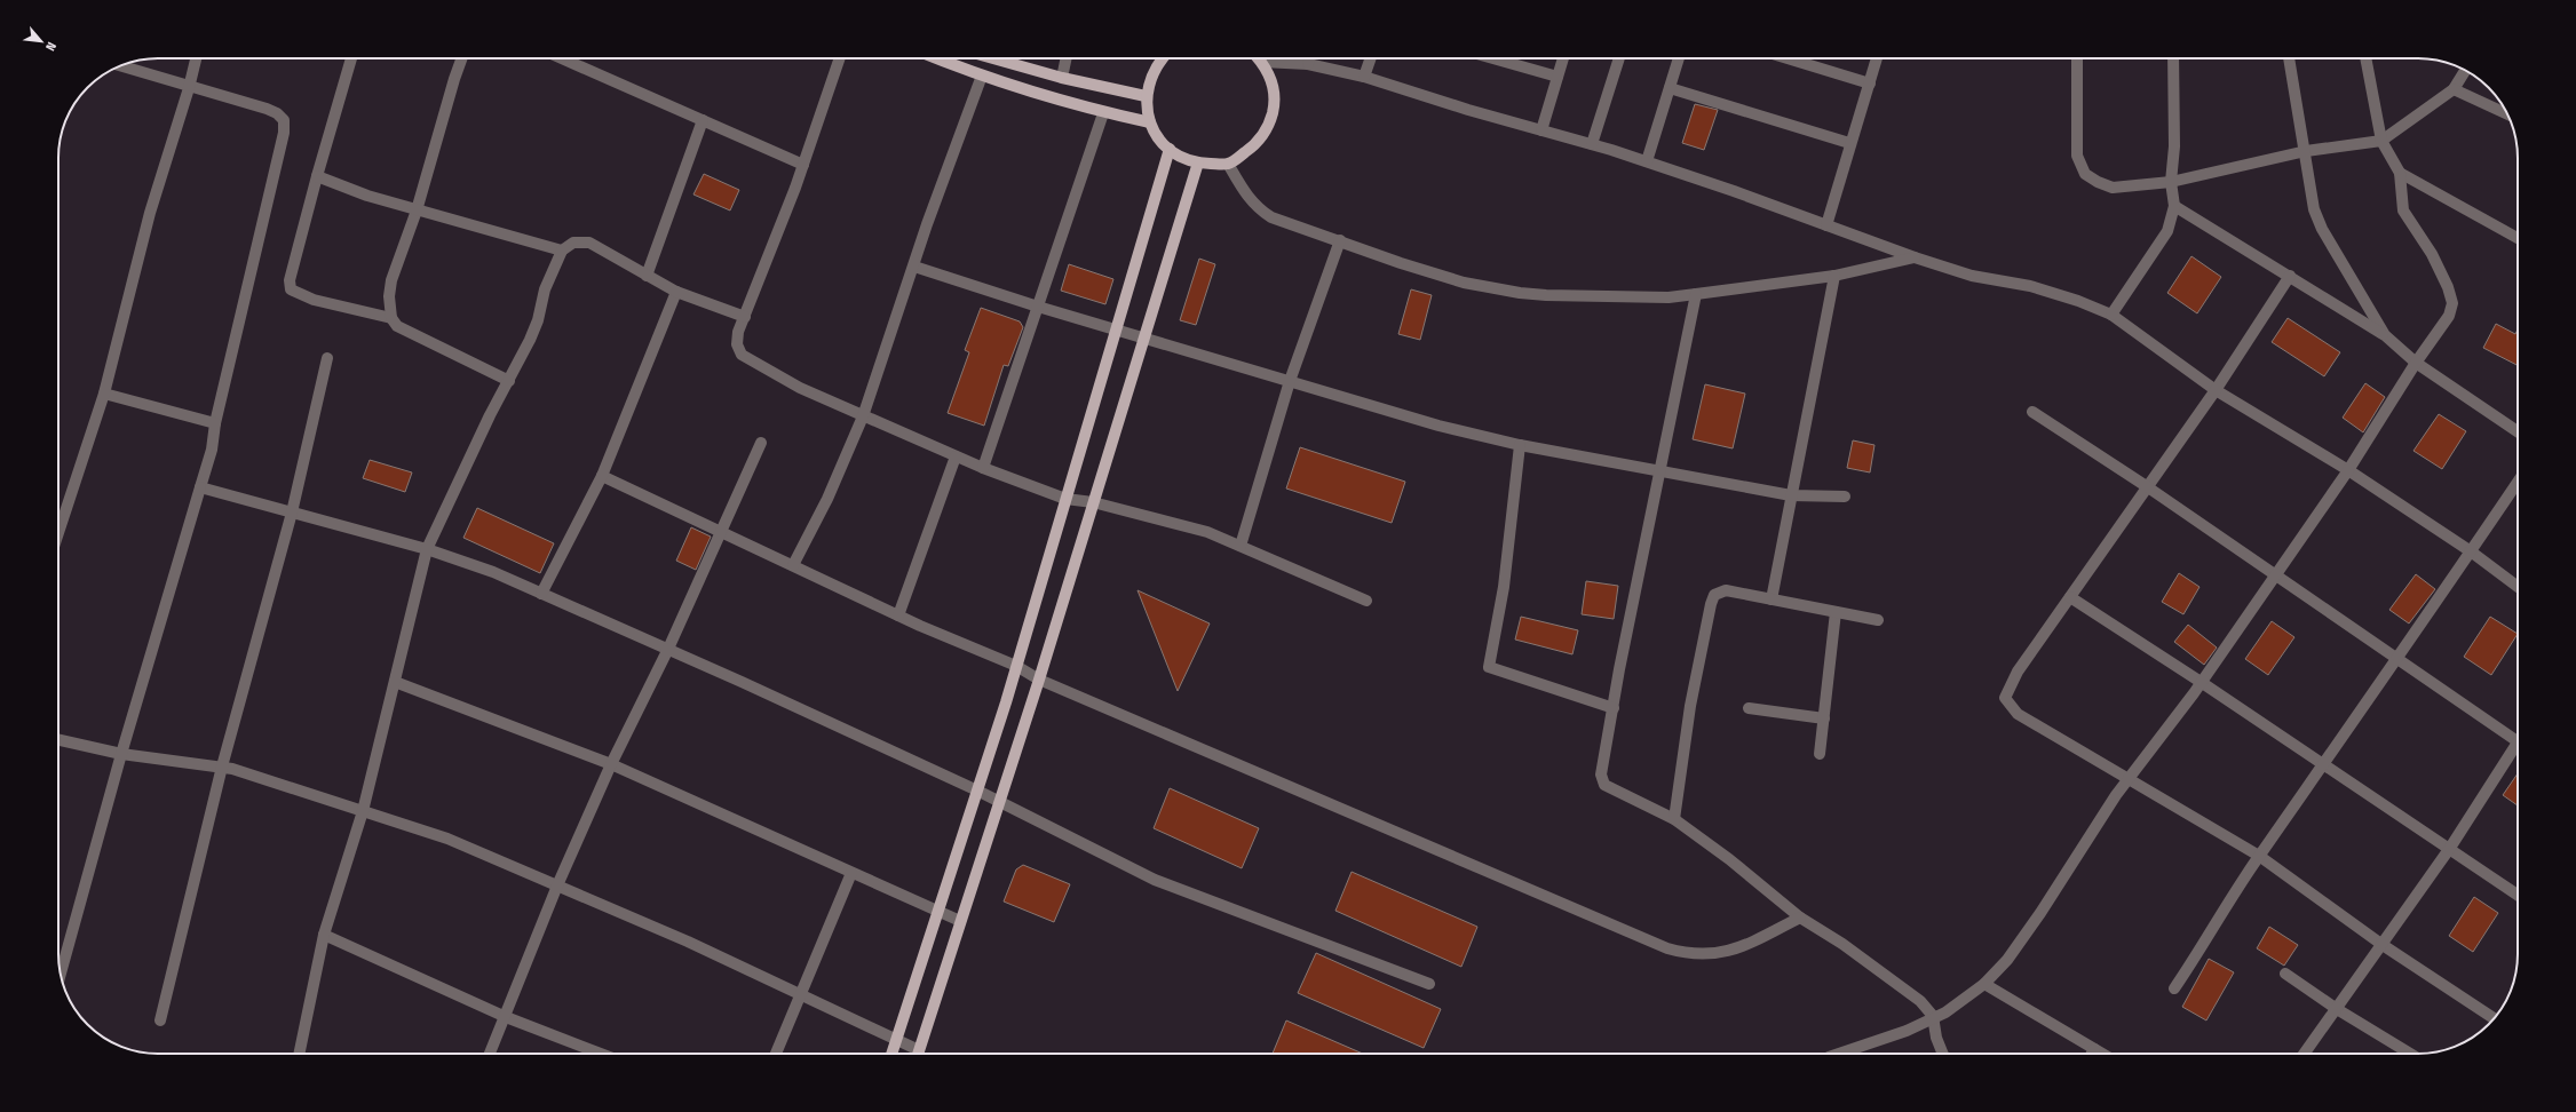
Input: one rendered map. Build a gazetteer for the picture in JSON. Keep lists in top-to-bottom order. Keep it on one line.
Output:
{"north":"bottom right"}
